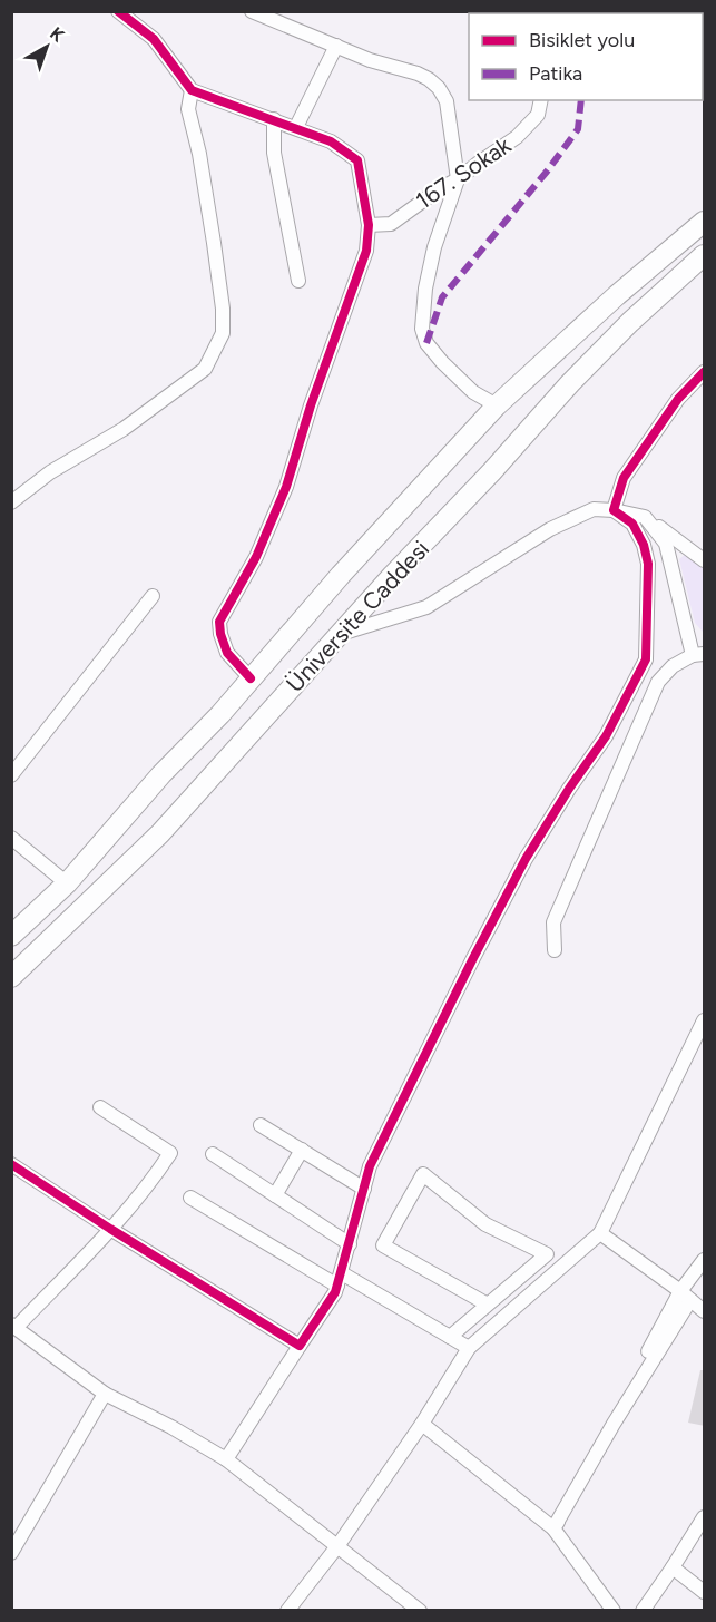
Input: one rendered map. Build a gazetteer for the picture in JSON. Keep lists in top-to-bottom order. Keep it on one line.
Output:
{"streets":{"main road":["Üniversite Caddesi"],"street":["167. Sokak"]},"legend":["Bisiklet yolu","Patika"],"north":"top right"}
